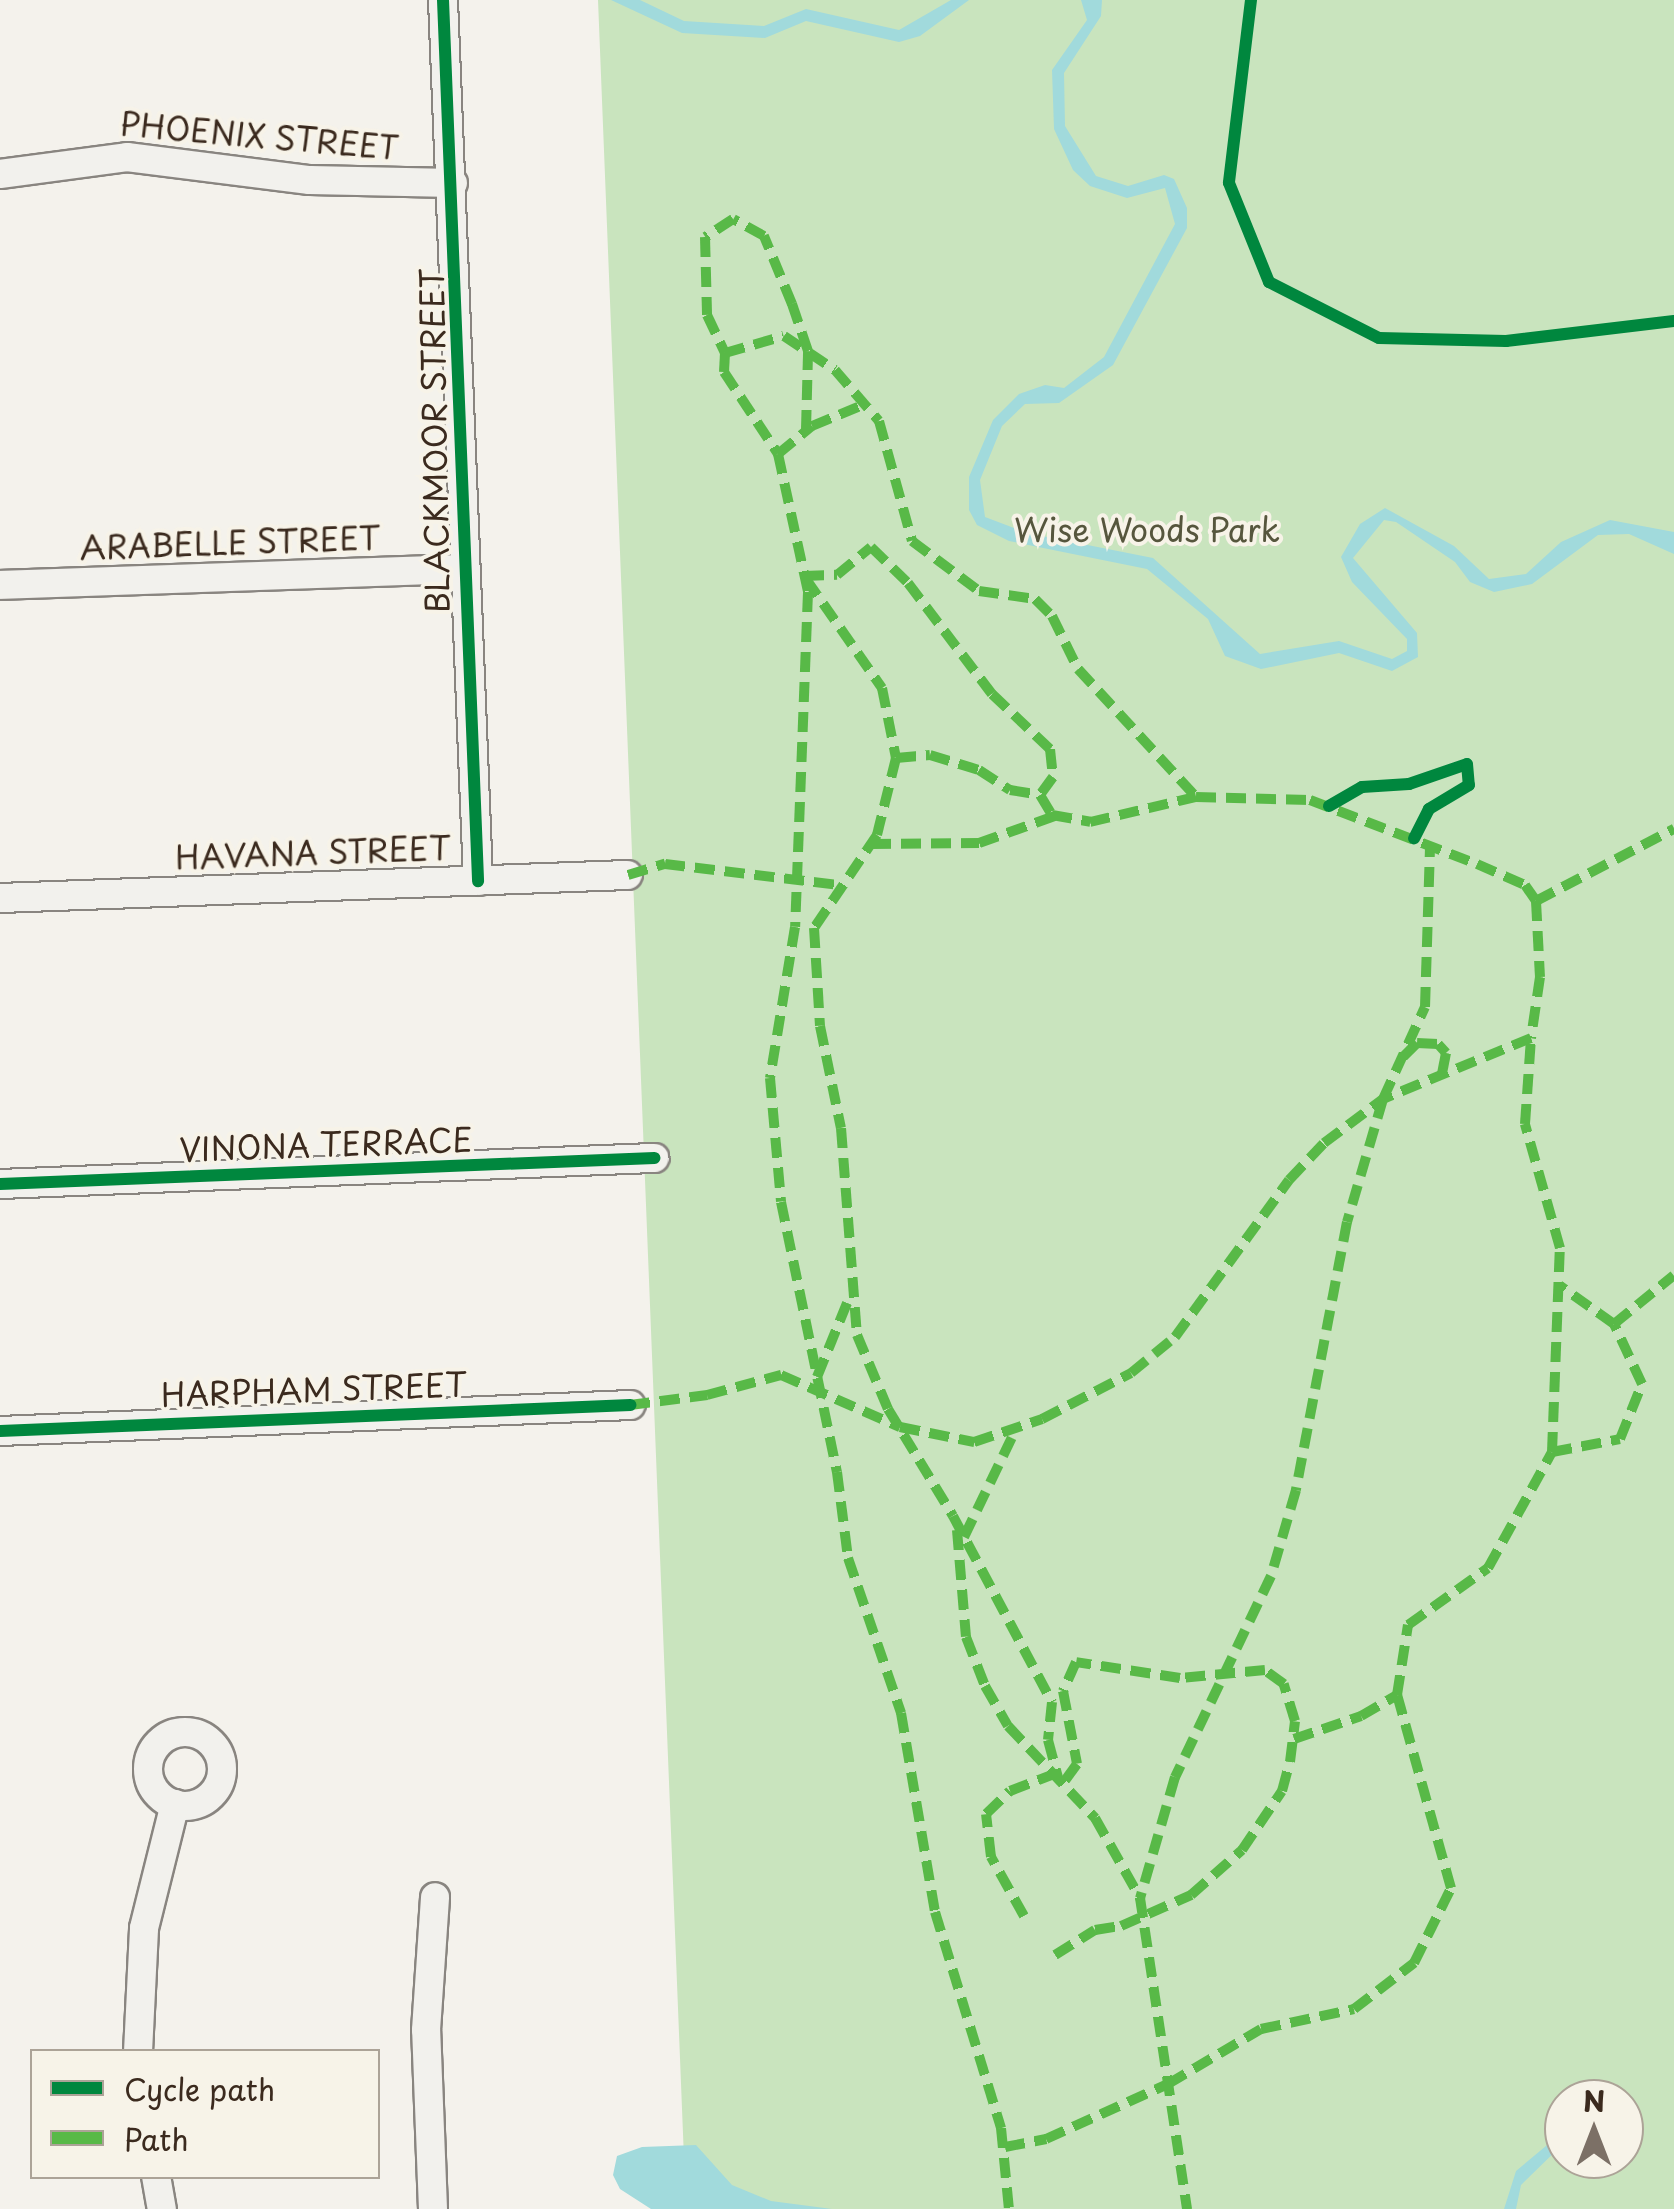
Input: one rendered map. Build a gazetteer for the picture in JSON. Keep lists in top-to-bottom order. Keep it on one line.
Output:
{"streets":{"street":["PHOENIX STREET","BLACKMOOR STREET","ARABELLE STREET","HAVANA STREET","VINONA TERRACE","HARPHAM STREET"]},"crossings":[["PHOENIX STREET","BLACKMOOR STREET"],["BLACKMOOR STREET","ARABELLE STREET"],["BLACKMOOR STREET","HAVANA STREET"]],"parks":["Wise Woods Park"],"legend":["Cycle path","Path"],"north":"top"}
